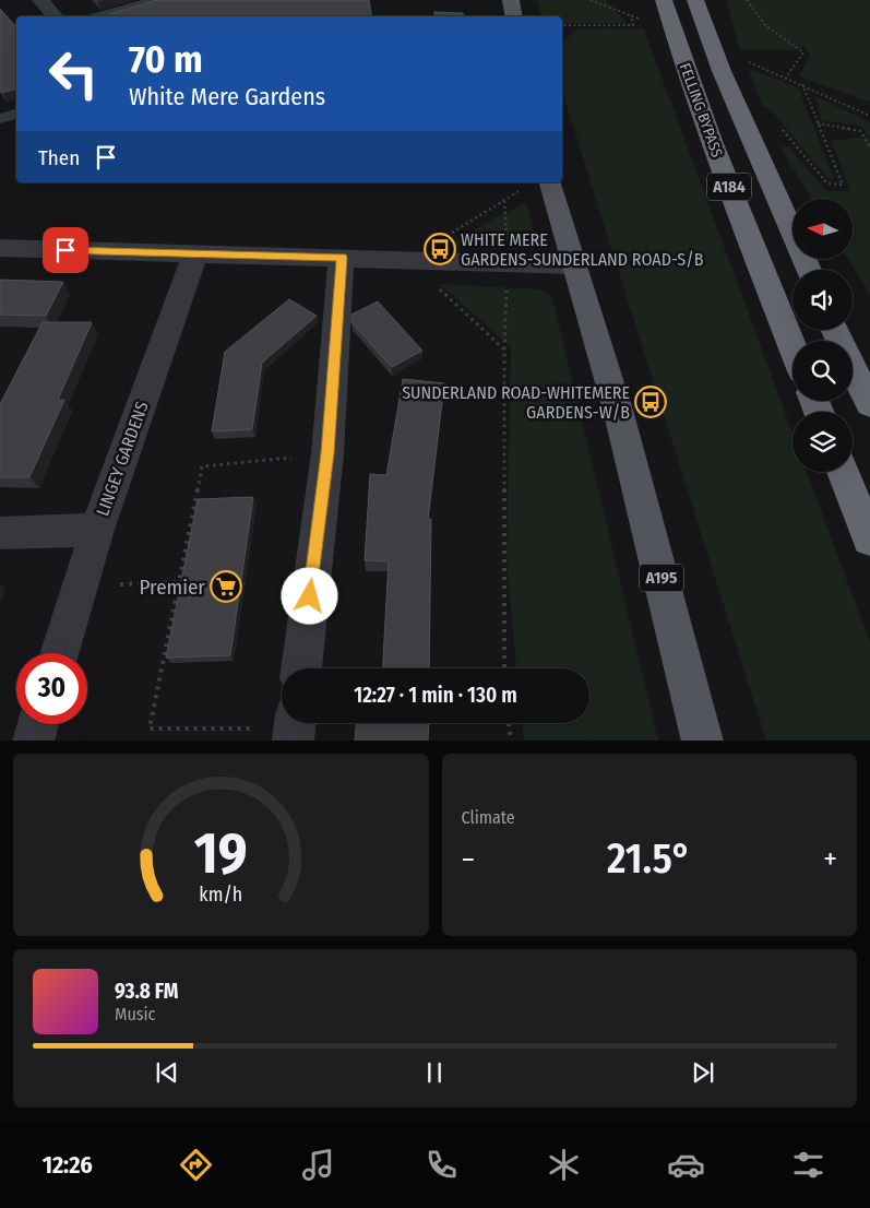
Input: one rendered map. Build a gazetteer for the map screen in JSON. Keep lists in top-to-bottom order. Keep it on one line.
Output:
{"streets":{"highway":["FELLING BYPASS","A184"],"main road":["A195"],"street":["LINGEY GARDENS"]},"places":{"bus stop":["WHITE MERE GARDENS-SUNDERLAND ROAD-S/B","SUNDERLAND ROAD-WHITEMERE GARDENS-W/B"],"supermarket":["Premier"]},"north":"left","page":{"turn":["70 m","White Mere Gardens"],"then":"Then","limit":"30","trip":"12:27 · 1 min · 130 m","tile":"Climate","heat":["−","21.5°","+"],"song":["93.8 FM","Music"],"tabs":"12:26","gauge":["19","km/h"]}}
